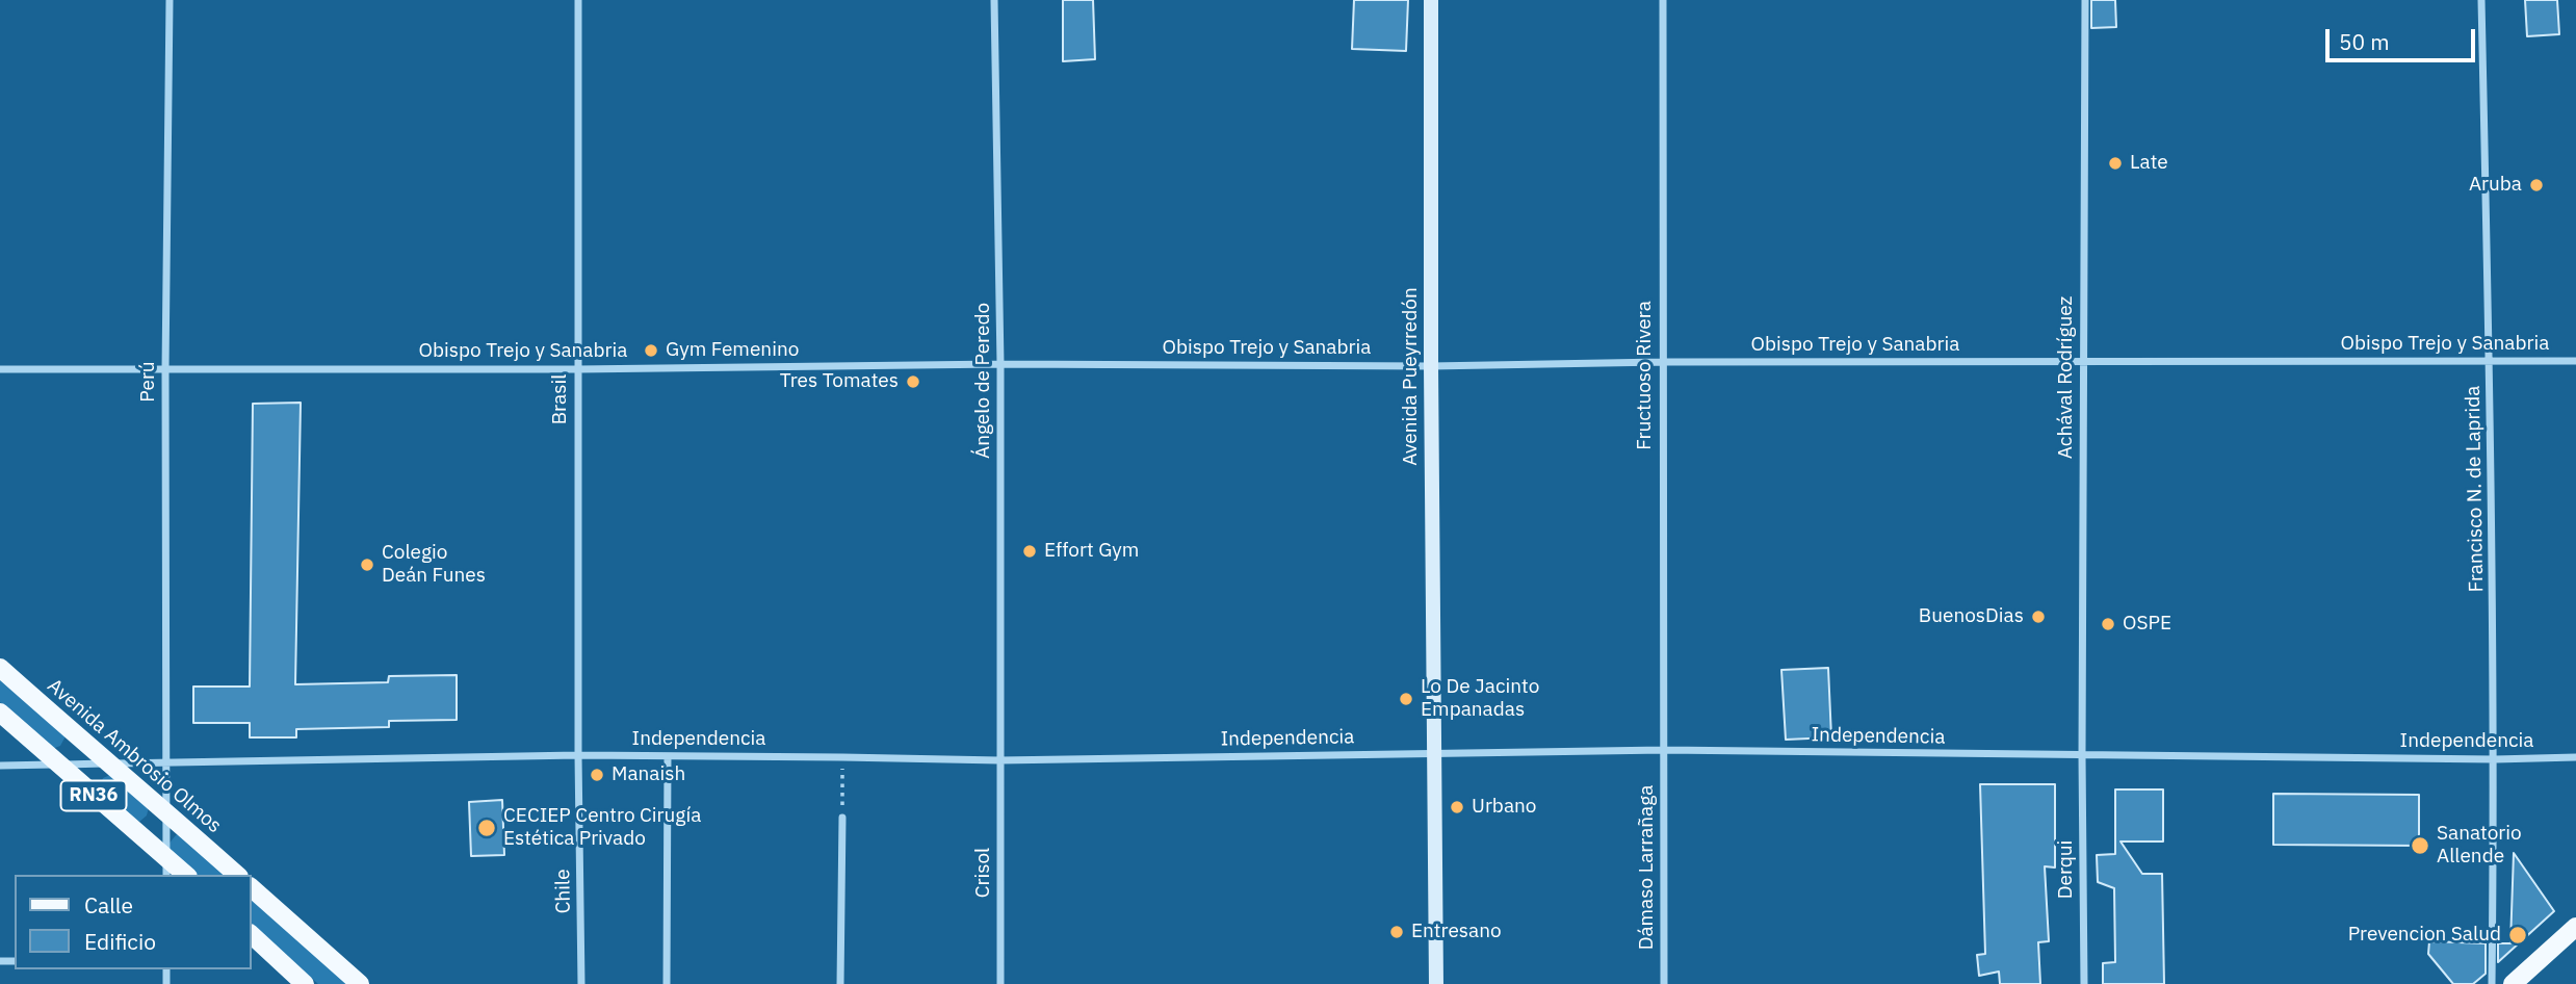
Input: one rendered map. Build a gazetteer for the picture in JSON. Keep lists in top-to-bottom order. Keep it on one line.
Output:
{"streets":{"main road":["Avenida Pueyrredón","Avenida Ambrosio Olmos","RN36"],"street":["Obispo Trejo y Sanabria","Fructuoso Rivera","Achával Rodríguez","Ángelo de Peredo","Perú","Brasil","Francisco N. de Laprida","Independencia","Dámaso Larrañaga","Derqui","Crisol","Chile"]},"crossings":[["Obispo Trejo y Sanabria","Fructuoso Rivera"],["Obispo Trejo y Sanabria","Avenida Pueyrredón"],["Obispo Trejo y Sanabria","Achával Rodríguez"],["Obispo Trejo y Sanabria","Ángelo de Peredo"],["Obispo Trejo y Sanabria","Perú"],["Obispo Trejo y Sanabria","Brasil"],["Obispo Trejo y Sanabria","Francisco N. de Laprida"],["Fructuoso Rivera","Independencia"],["Fructuoso Rivera","Dámaso Larrañaga"],["Avenida Pueyrredón","Independencia"],["Achával Rodríguez","Independencia"],["Achával Rodríguez","Derqui"],["Ángelo de Peredo","Independencia"],["Ángelo de Peredo","Crisol"],["Perú","Independencia"],["Perú","Avenida Ambrosio Olmos"],["Perú","RN36"],["Brasil","Independencia"],["Brasil","Chile"],["Francisco N. de Laprida","Independencia"],["Independencia","Avenida Ambrosio Olmos"],["Independencia","RN36"],["Independencia","Dámaso Larrañaga"],["Independencia","Derqui"],["Independencia","Crisol"],["Independencia","Chile"]],"places":["Late","Aruba","Gym Femenino","Tres Tomates","Effort Gym","Colegio Deán Funes","BuenosDias","OSPE","Lo De Jacinto Empanadas","Manaish","Urbano","CECIEP Centro Cirugía Estética Privado","Sanatorio Allende","Entresano","Prevencion Salud"],"legend":["Calle","Edificio"],"scale_bar":"50 m"}
